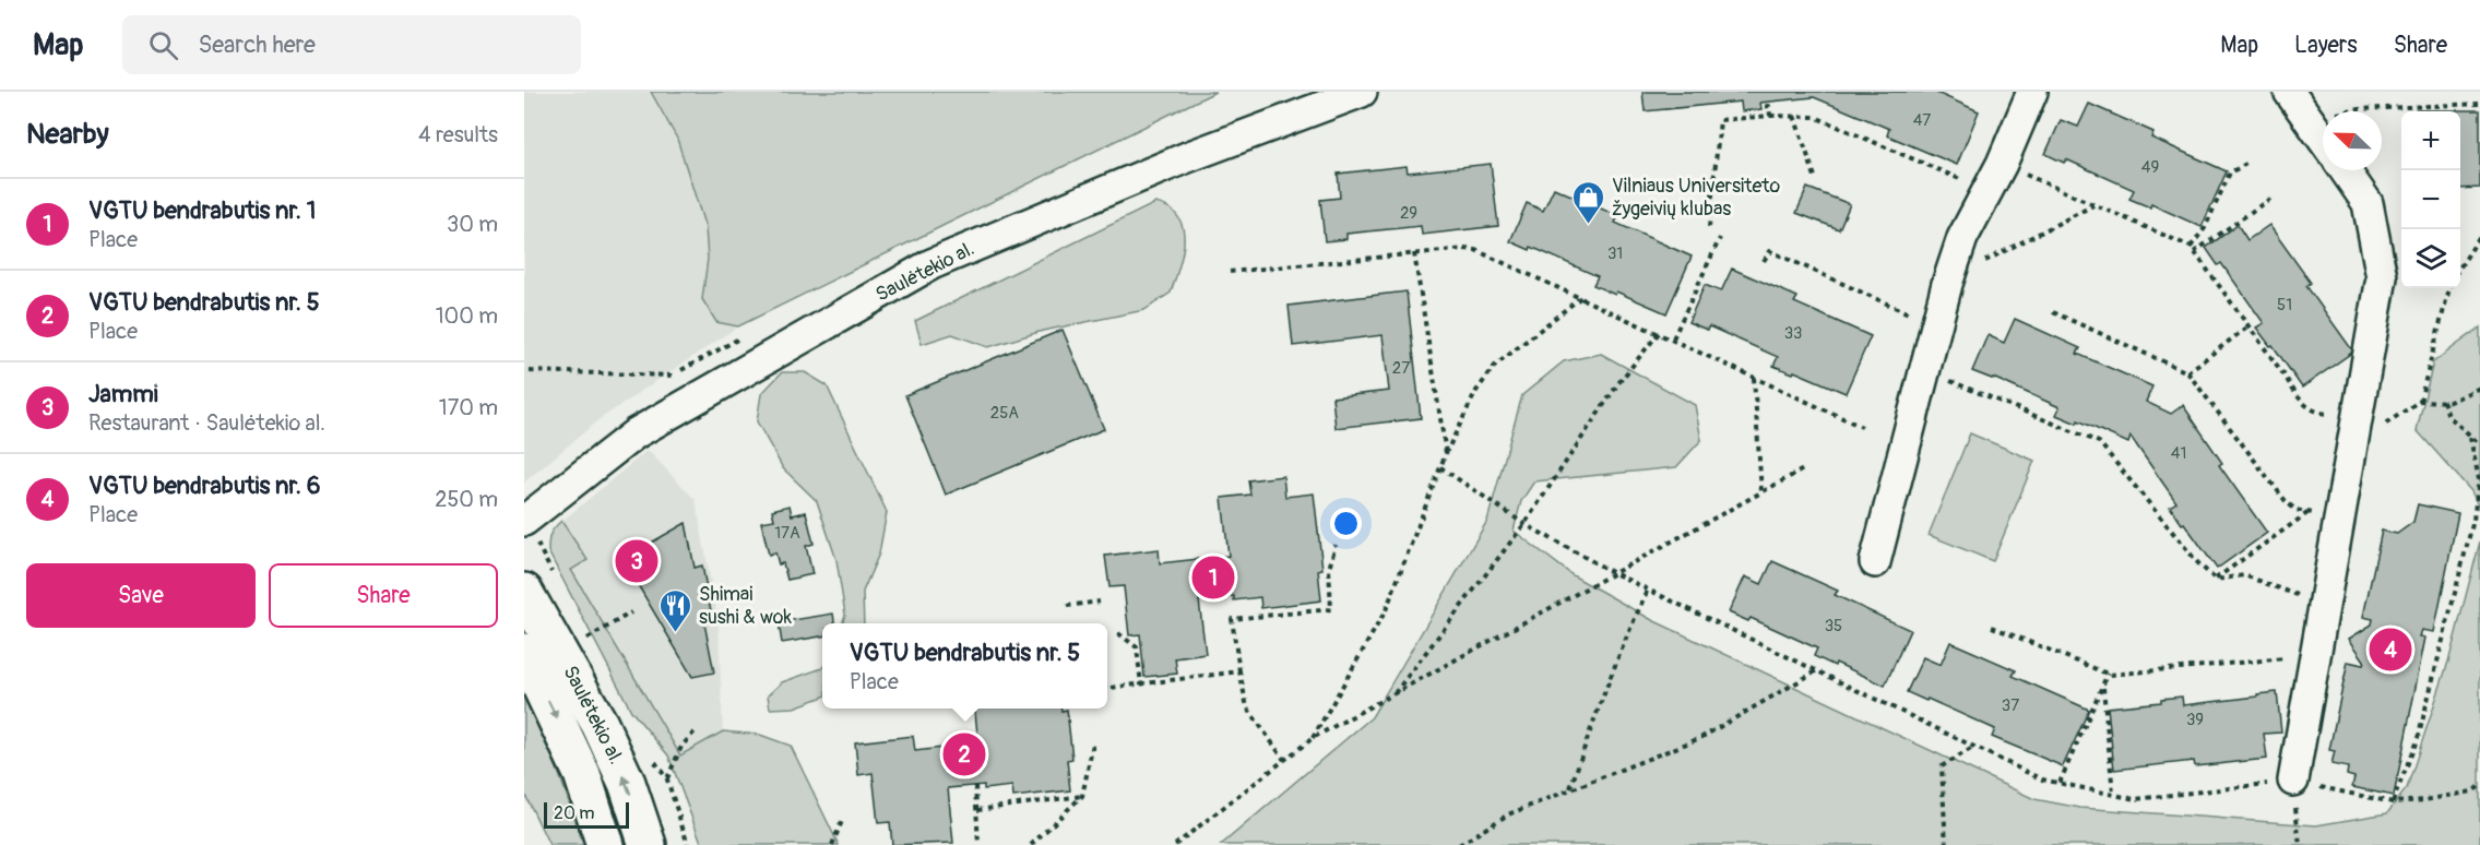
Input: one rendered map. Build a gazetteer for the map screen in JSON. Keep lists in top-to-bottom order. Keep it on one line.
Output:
{"streets":{"main road":["Saulėtekio al."]},"places":{"shop":["Vilniaus Universiteto žygeivių klubas"],"restaurant":["Shimai sushi & wok"]},"house_numbers":["47","49","29","31","51","33","27","25A","41","17A","35","37","39"],"scale_bar":"20 m","north":"top left","page":{"header":"Map","search":"Search here","nav":["Map","Layers","Share"],"heading":["Nearby","4 results"],"map_buttons":["+","−"],"list":[{"mark":"1","name":"VGTU bendrabutis nr. 1","note":"Place","value":"30 m"},{"mark":"2","name":"VGTU bendrabutis nr. 5","note":"Place","value":"100 m"},{"mark":"3","name":"Jammi","note":"Restaurant · Saulėtekio al.","value":"170 m"},{"mark":"4","name":"VGTU bendrabutis nr. 6","note":"Place","value":"250 m"}],"pins":["3","1","4","2"],"buttons":["Save","Share"],"popup":["VGTU bendrabutis nr. 5","Place"],"scale":"20 m"}}
